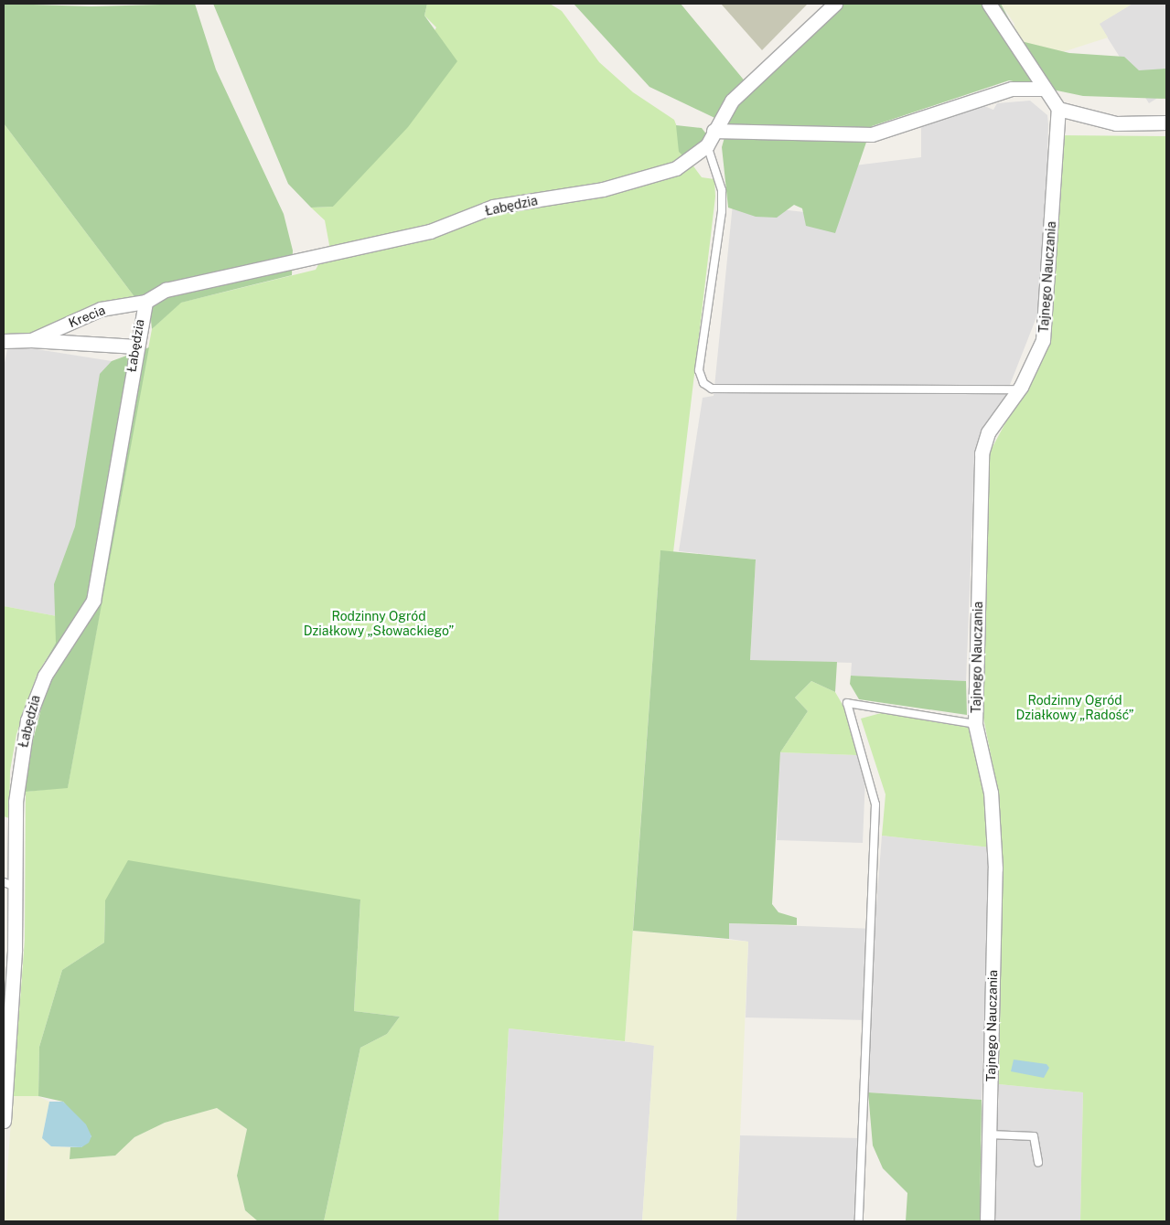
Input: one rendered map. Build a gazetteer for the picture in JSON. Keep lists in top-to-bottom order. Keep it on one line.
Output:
{"streets":{"street":["Łabędzia","Tajnego Nauczania","Krecia"]},"crossings":[["Łabędzia","Krecia"]],"parks":["Rodzinny Ogród Działkowy „Słowackiego”","Rodzinny Ogród Działkowy „Radość”"]}
